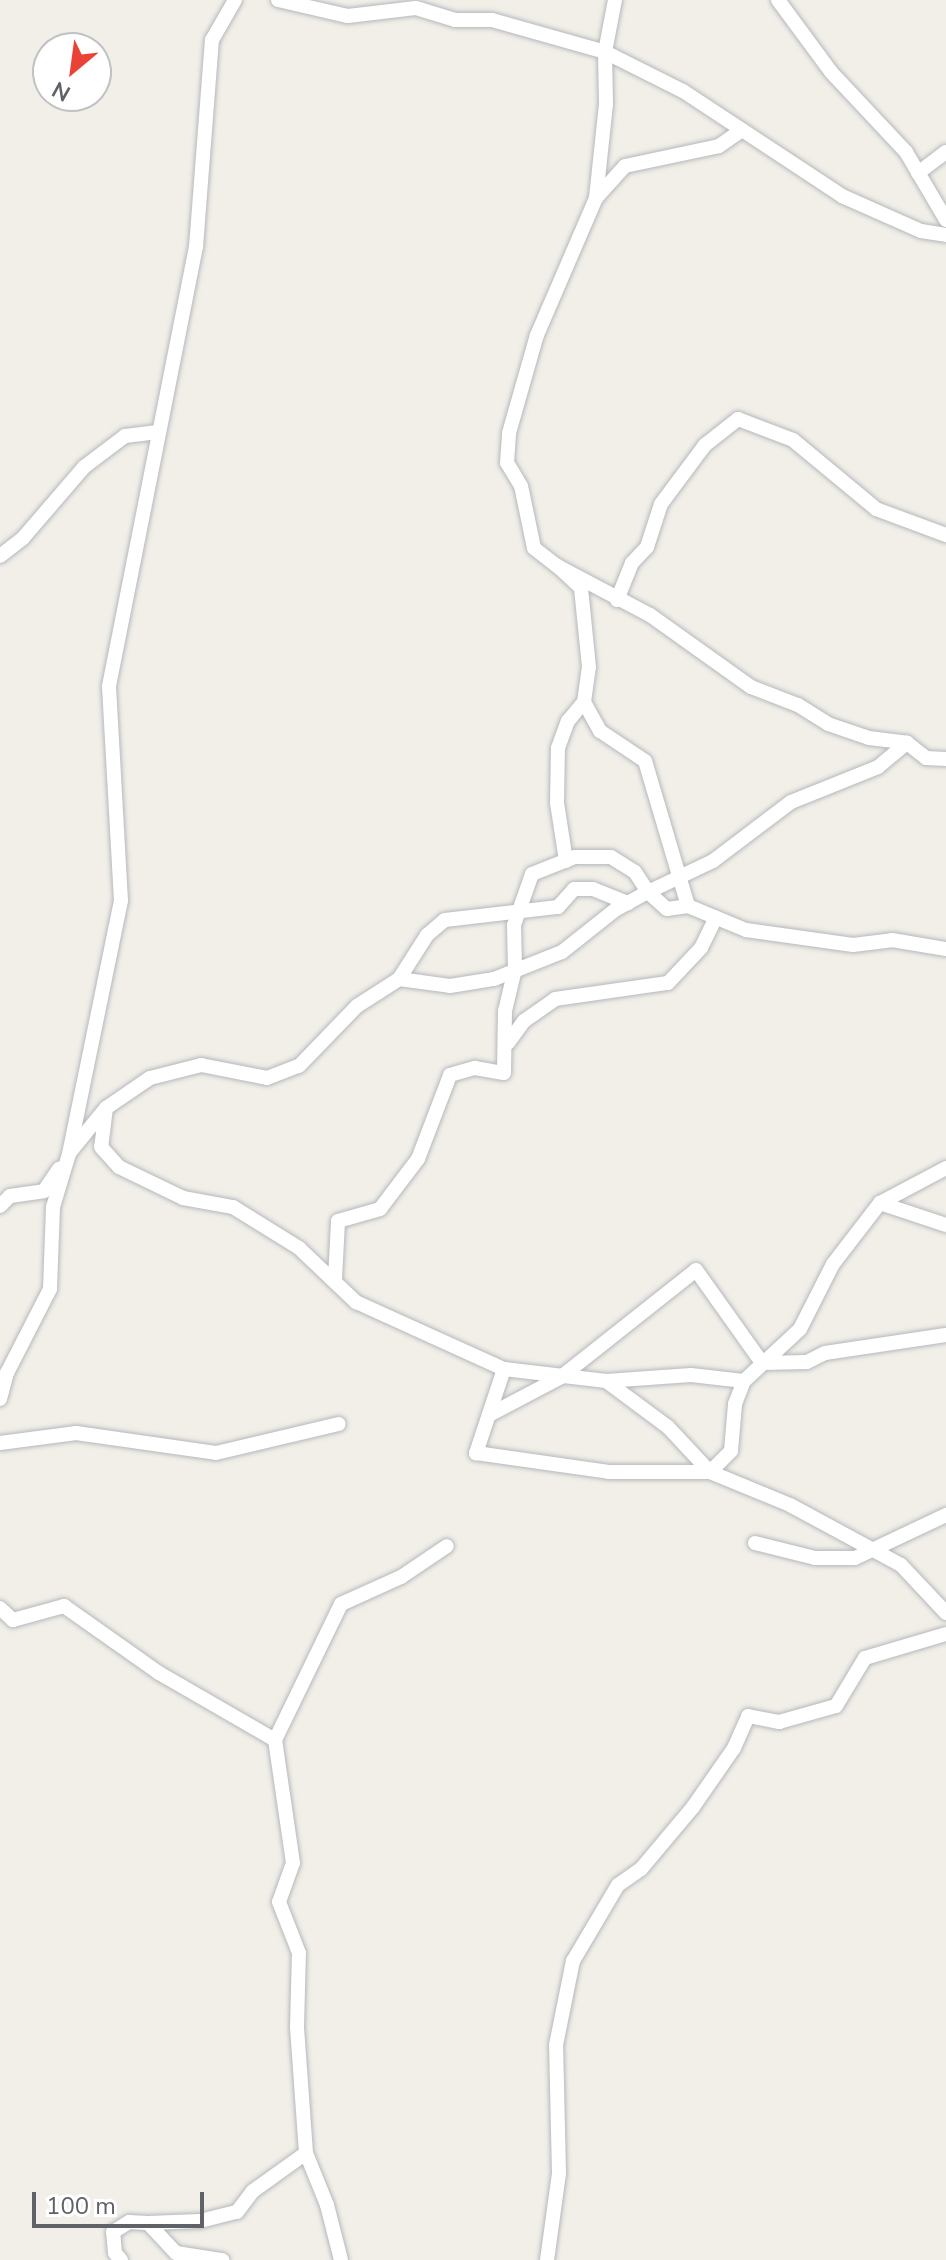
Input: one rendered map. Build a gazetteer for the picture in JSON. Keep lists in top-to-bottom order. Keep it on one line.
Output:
{"scale_bar":"100 m","north":"bottom left"}
